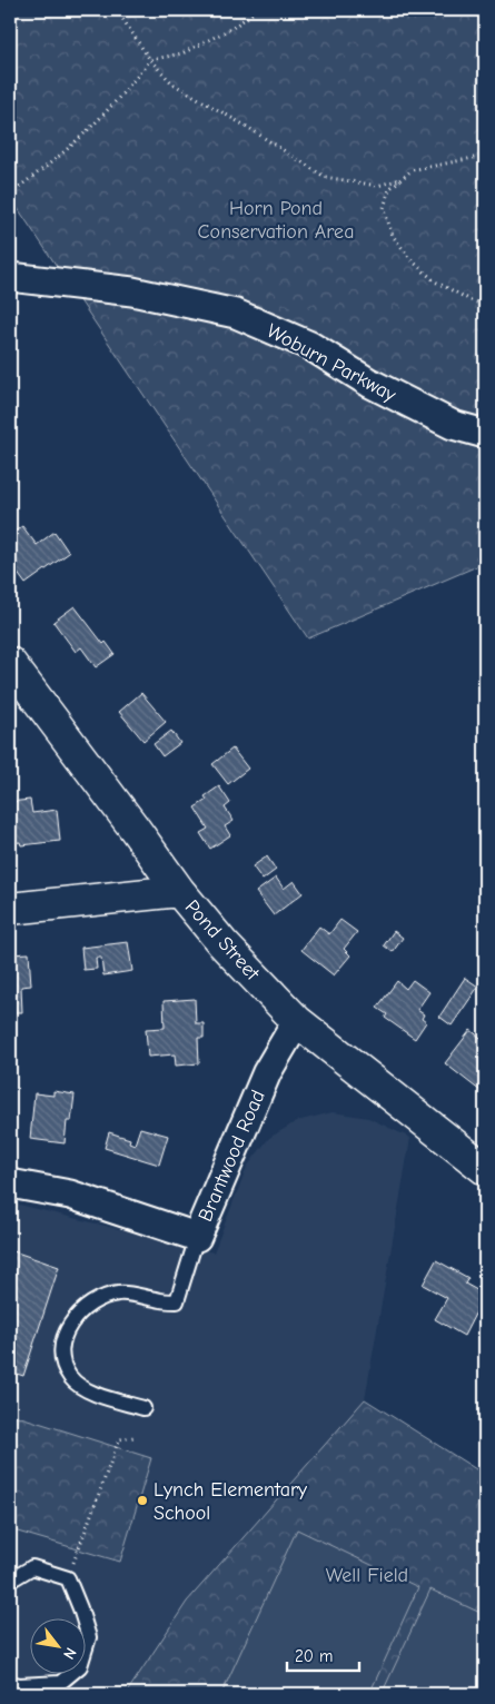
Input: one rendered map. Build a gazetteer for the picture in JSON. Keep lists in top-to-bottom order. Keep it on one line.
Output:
{"streets":{"street":["Woburn Parkway","Pond Street","Brantwood Road"]},"crossings":[["Pond Street","Brantwood Road"]],"parks":["Horn Pond Conservation Area","Well Field"],"places":["Lynch Elementary School"],"scale_bar":"20 m","north":"bottom right"}
